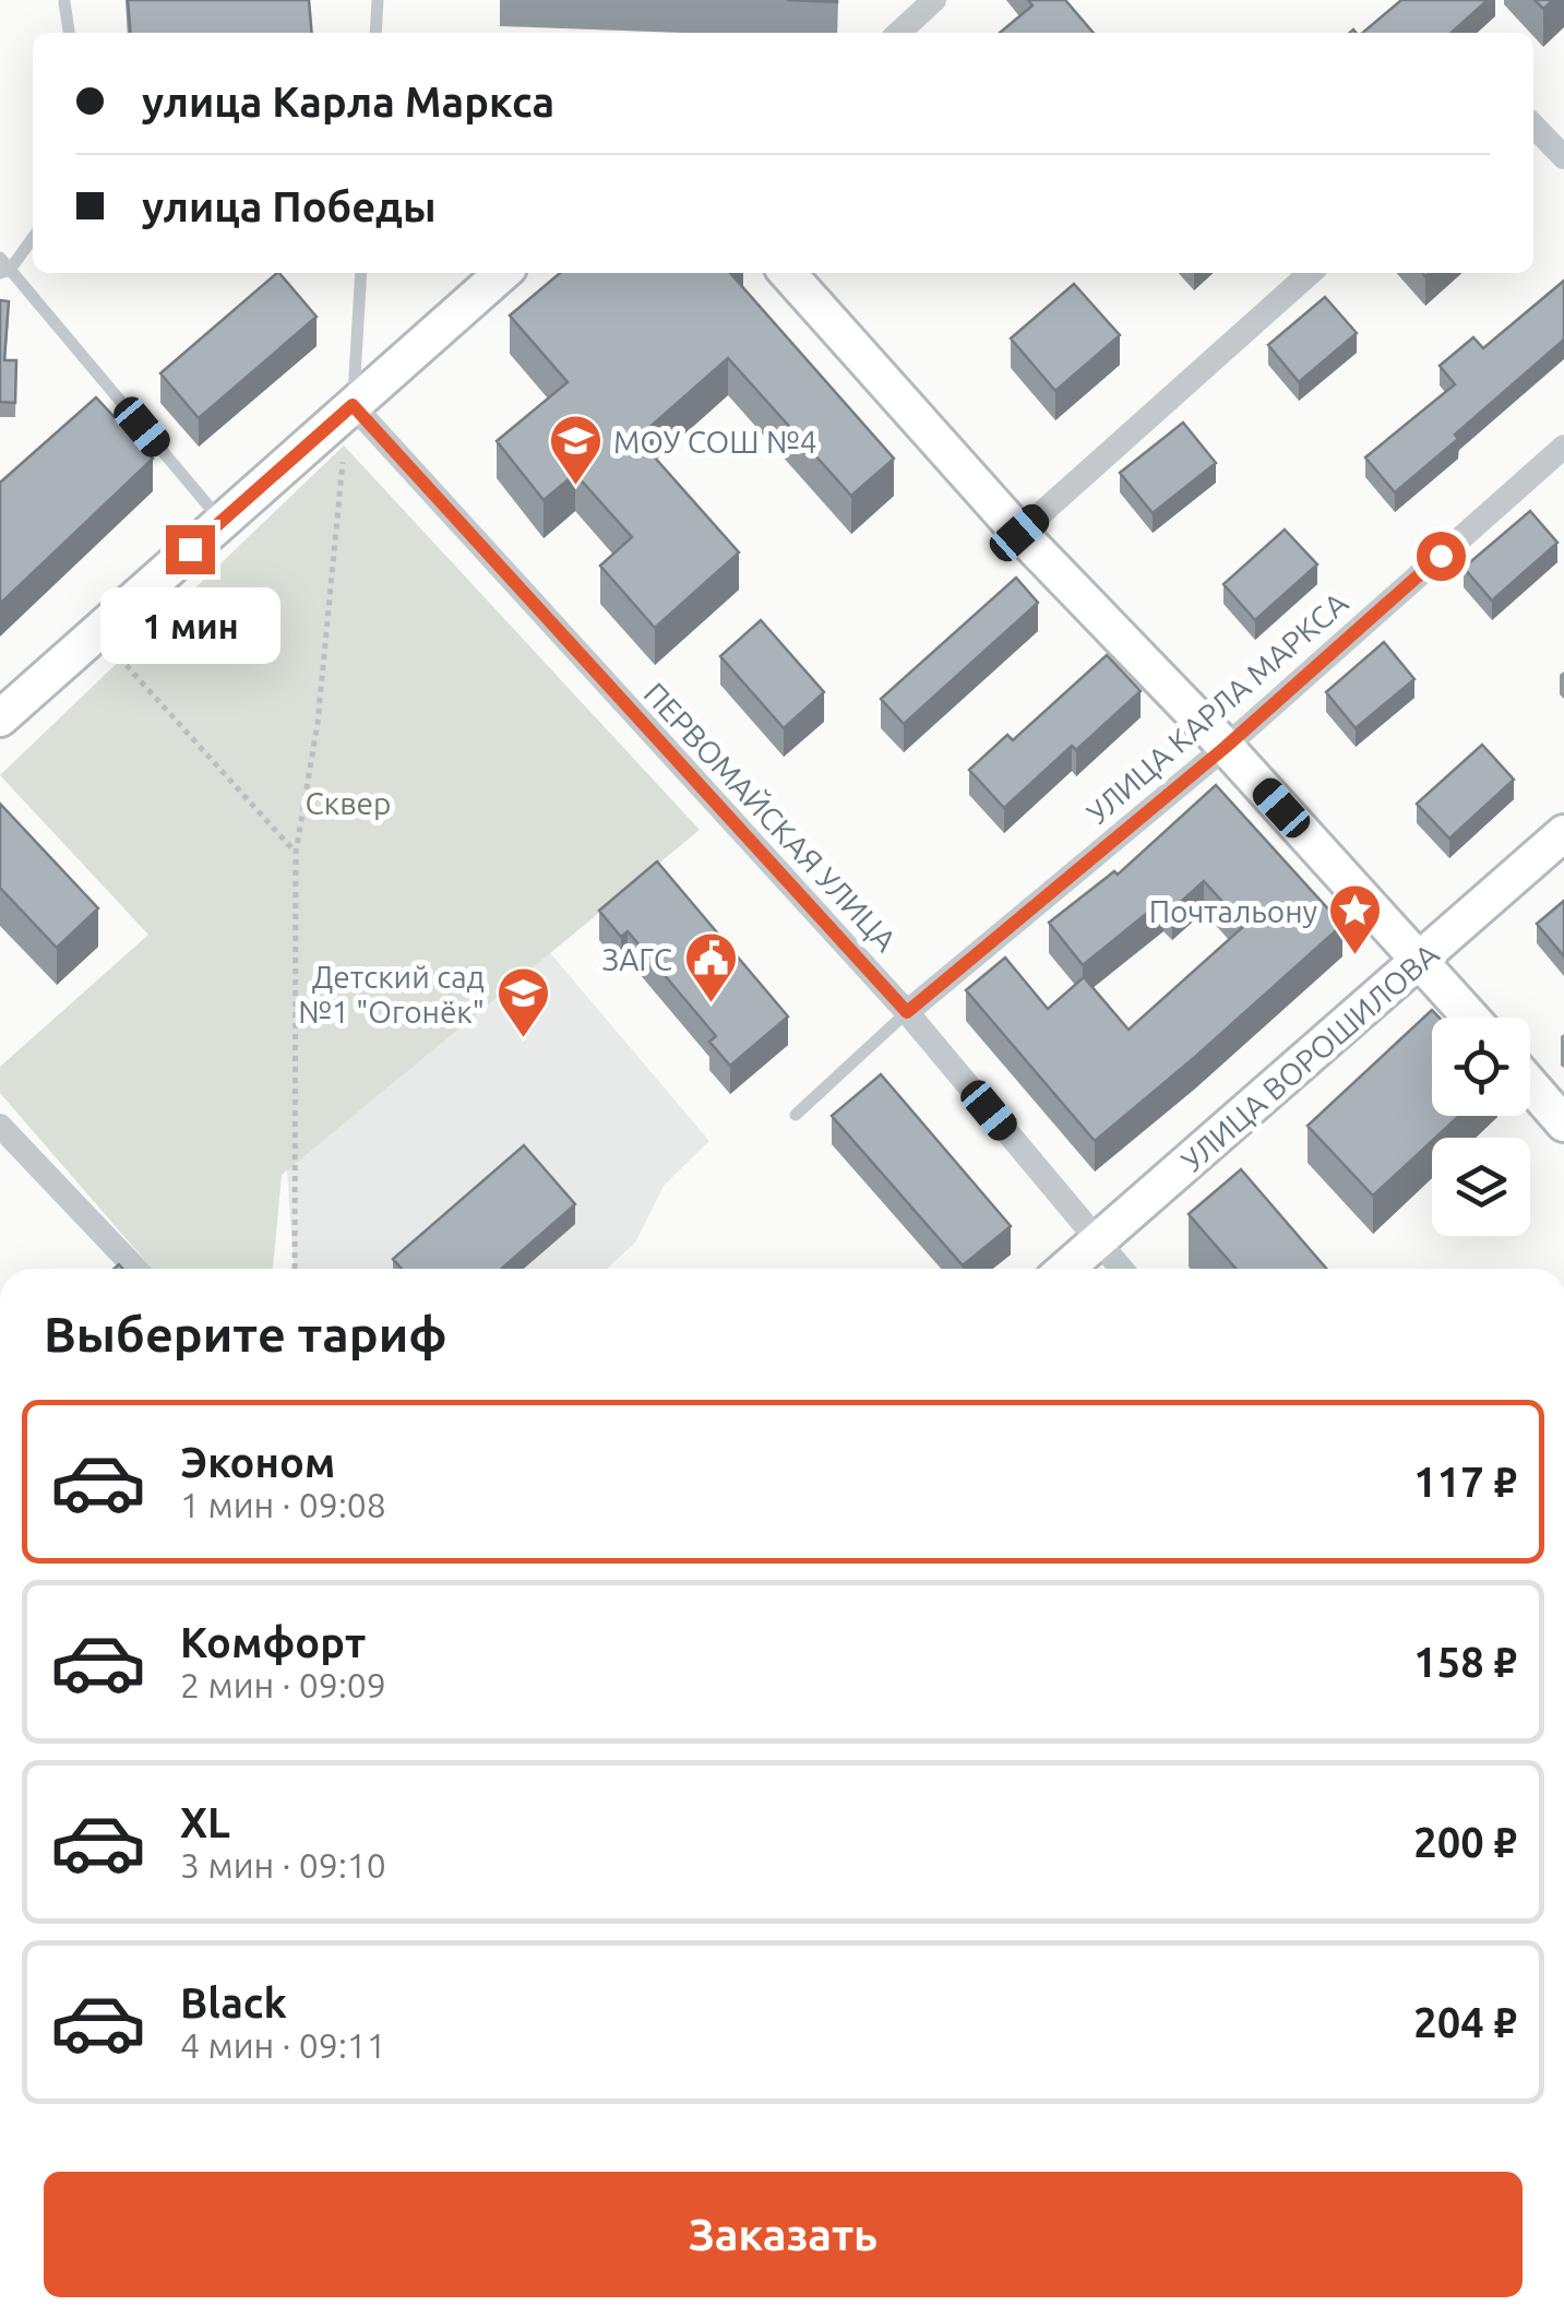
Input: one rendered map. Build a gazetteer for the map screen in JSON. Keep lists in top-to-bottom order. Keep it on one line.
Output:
{"streets":{"main road":["УЛИЦА ВОРОШИЛОВА"],"street":["УЛИЦА КАРЛА МАРКСА","ПЕРВОМАЙСКАЯ УЛИЦА"]},"crossings":[["УЛИЦА КАРЛА МАРКСА","ПЕРВОМАЙСКАЯ УЛИЦА"],["ПЕРВОМАЙСКАЯ УЛИЦА","УЛИЦА ВОРОШИЛОВА"]],"parks":["Сквер"],"places":{"school or university":["МОУ СОШ №4","Детский сад №1 \"Огонёк\""],"place":["Почтальону"],"public building":["ЗАГС"]},"page":{"banner":["улица Карла Маркса","улица Победы"],"bubble":"1 мин","heading":"Выберите тариф","list":[{"name":"Эконом","note":"1 мин · 09:08","value":"117 ₽"},{"name":"Комфорт","note":"2 мин · 09:09","value":"158 ₽"},{"name":"XL","note":"3 мин · 09:10","value":"200 ₽"},{"name":"Black","note":"4 мин · 09:11","value":"204 ₽"}],"buttons":"Заказать"}}
